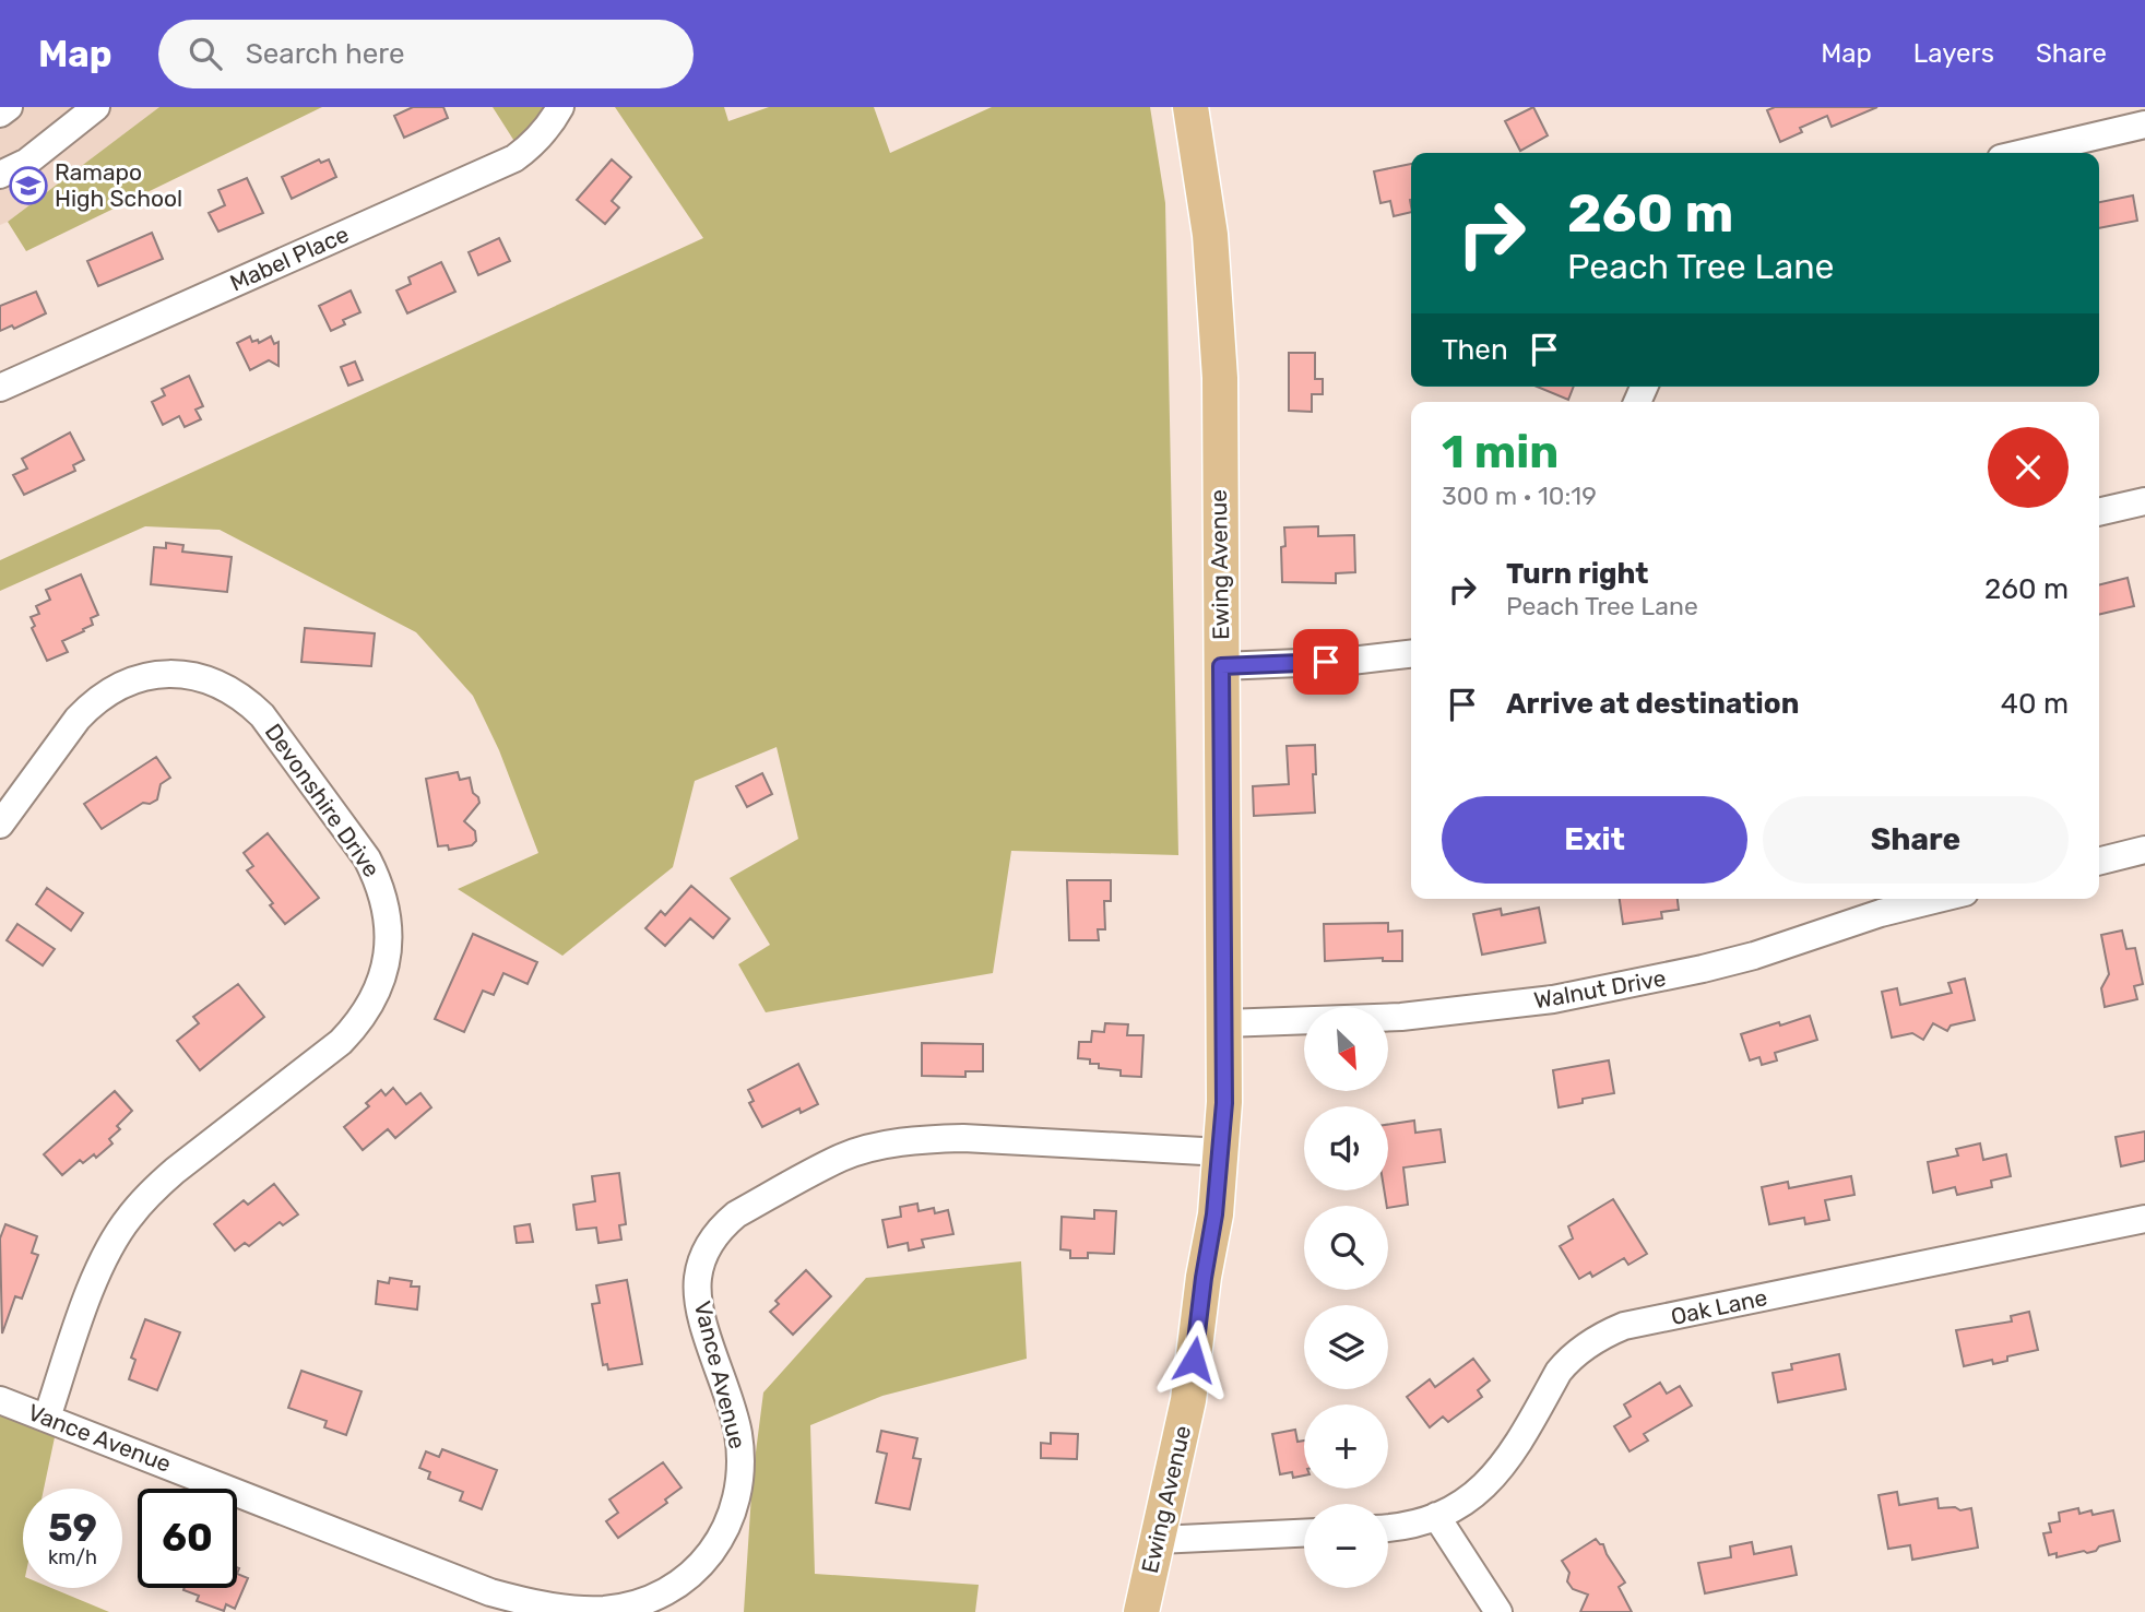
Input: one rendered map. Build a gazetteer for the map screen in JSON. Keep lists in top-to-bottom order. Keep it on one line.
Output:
{"streets":{"main road":["Ewing Avenue"],"street":["Mabel Place","Devonshire Drive","Walnut Drive","Oak Lane","Vance Avenue"]},"crossings":[["Ewing Avenue","Walnut Drive"],["Ewing Avenue","Vance Avenue"],["Devonshire Drive","Vance Avenue"]],"places":{"school or university":["Ramapo High School"]},"north":"bottom right","page":{"header":"Map","search":"Search here","nav":["Map","Layers","Share"],"turn":["260 m","Peach Tree Lane"],"then":"Then","heading":["1 min","300 m · 10:19"],"list":[{"name":"Turn right","note":"Peach Tree Lane","value":"260 m"},{"name":"Arrive at destination","value":"40 m"}],"buttons":["Exit","Share"],"map_buttons":["+","−"],"speed":"59 km/h","limit":"60"}}
